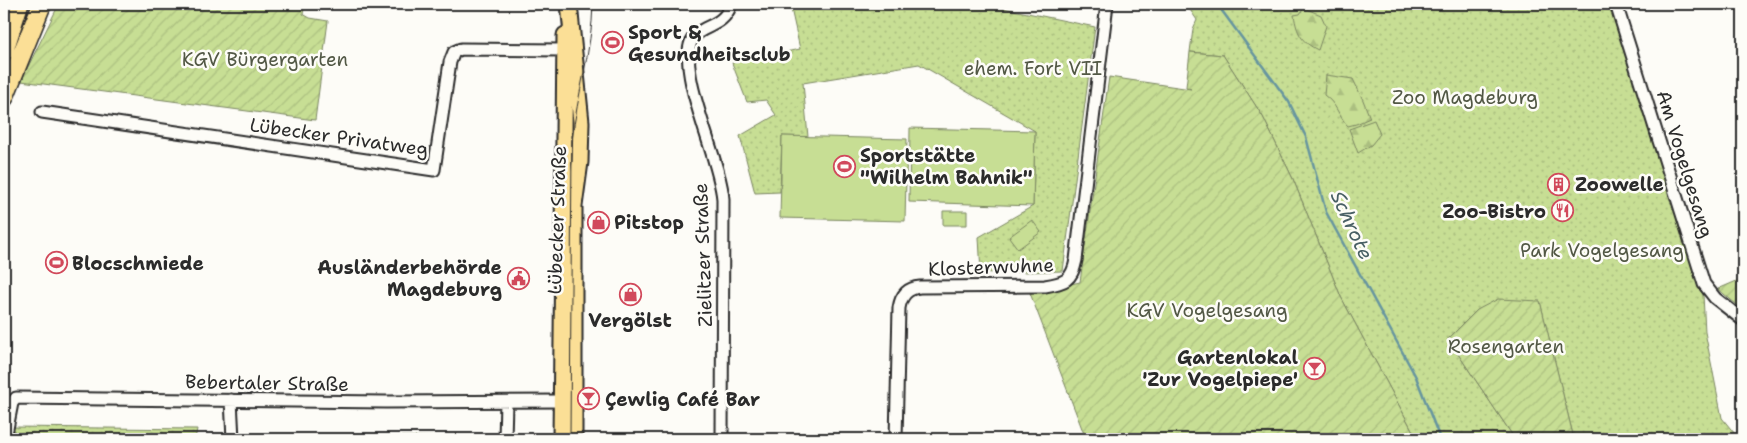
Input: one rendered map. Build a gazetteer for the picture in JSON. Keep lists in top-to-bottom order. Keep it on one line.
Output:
{"streets":{"main road":["Lübecker Straße"],"street":["Lübecker Privatweg","Am Vogelgesang","Zielitzer Straße","Klosterwuhne","Bebertaler Straße"]},"crossings":[["Lübecker Privatweg","Lübecker Straße"],["Lübecker Straße","Bebertaler Straße"]],"water":["Schrote"],"parks":["KGV Bürgergarten","ehem. Fort VII","Zoo Magdeburg","Park Vogelgesang","KGV Vogelgesang","Rosengarten"],"places":{"sports":["Sport & Gesundheitsclub","Sportstätte \"Wilhelm Bahnik\"","Blocschmiede"],"building":["Zoowelle"],"restaurant":["Zoo-Bistro"],"shop":["Pitstop","Vergölst"],"public building":["Ausländerbehörde Magdeburg"],"bar":["Gartenlokal 'Zur Vogelpiepe'","Çewlig Café Bar"]}}
